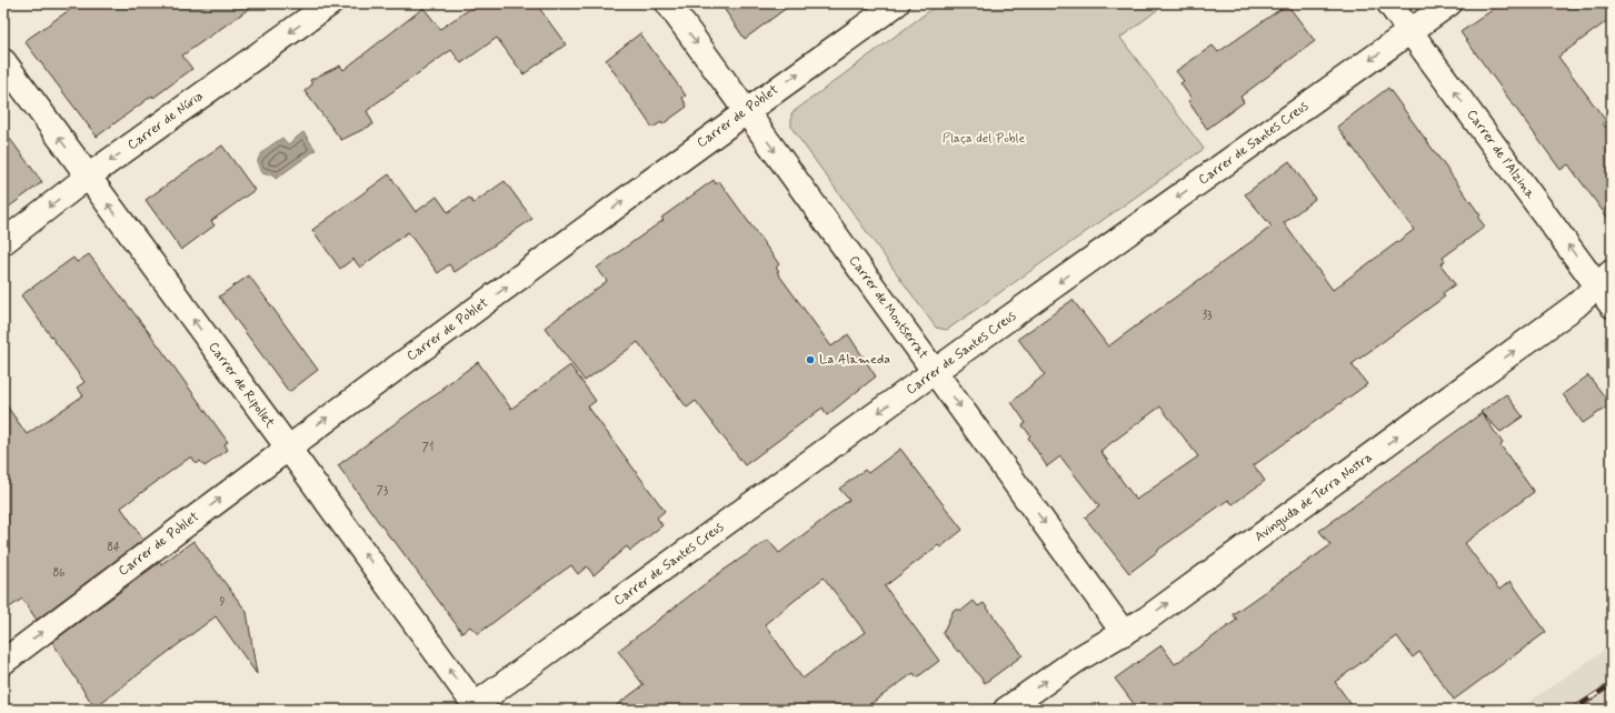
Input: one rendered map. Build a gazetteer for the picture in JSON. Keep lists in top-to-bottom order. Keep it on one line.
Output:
{"streets":{"street":["Carrer de Poblet","Carrer de Núria","Carrer de Santes Creus","Carrer de l'Alzina","Carrer de Montserrat","Carrer de Ripollet","Avinguda de Terra Nostra"]},"crossings":[["Carrer de Poblet","Carrer de Montserrat"],["Carrer de Poblet","Carrer de Ripollet"],["Carrer de Núria","Carrer de Ripollet"],["Carrer de Santes Creus","Carrer de l'Alzina"],["Carrer de Santes Creus","Carrer de Montserrat"],["Carrer de Santes Creus","Carrer de Ripollet"],["Carrer de l'Alzina","Avinguda de Terra Nostra"],["Carrer de Montserrat","Avinguda de Terra Nostra"]],"one_way":["Carrer de Poblet","Carrer de Núria","Carrer de Santes Creus","Carrer de l'Alzina","Carrer de Montserrat","Carrer de Ripollet","Avinguda de Terra Nostra"],"parks":["Plaça del Poble"],"places":["La Alameda"],"house_numbers":["33","71","73","84","86","9"]}
